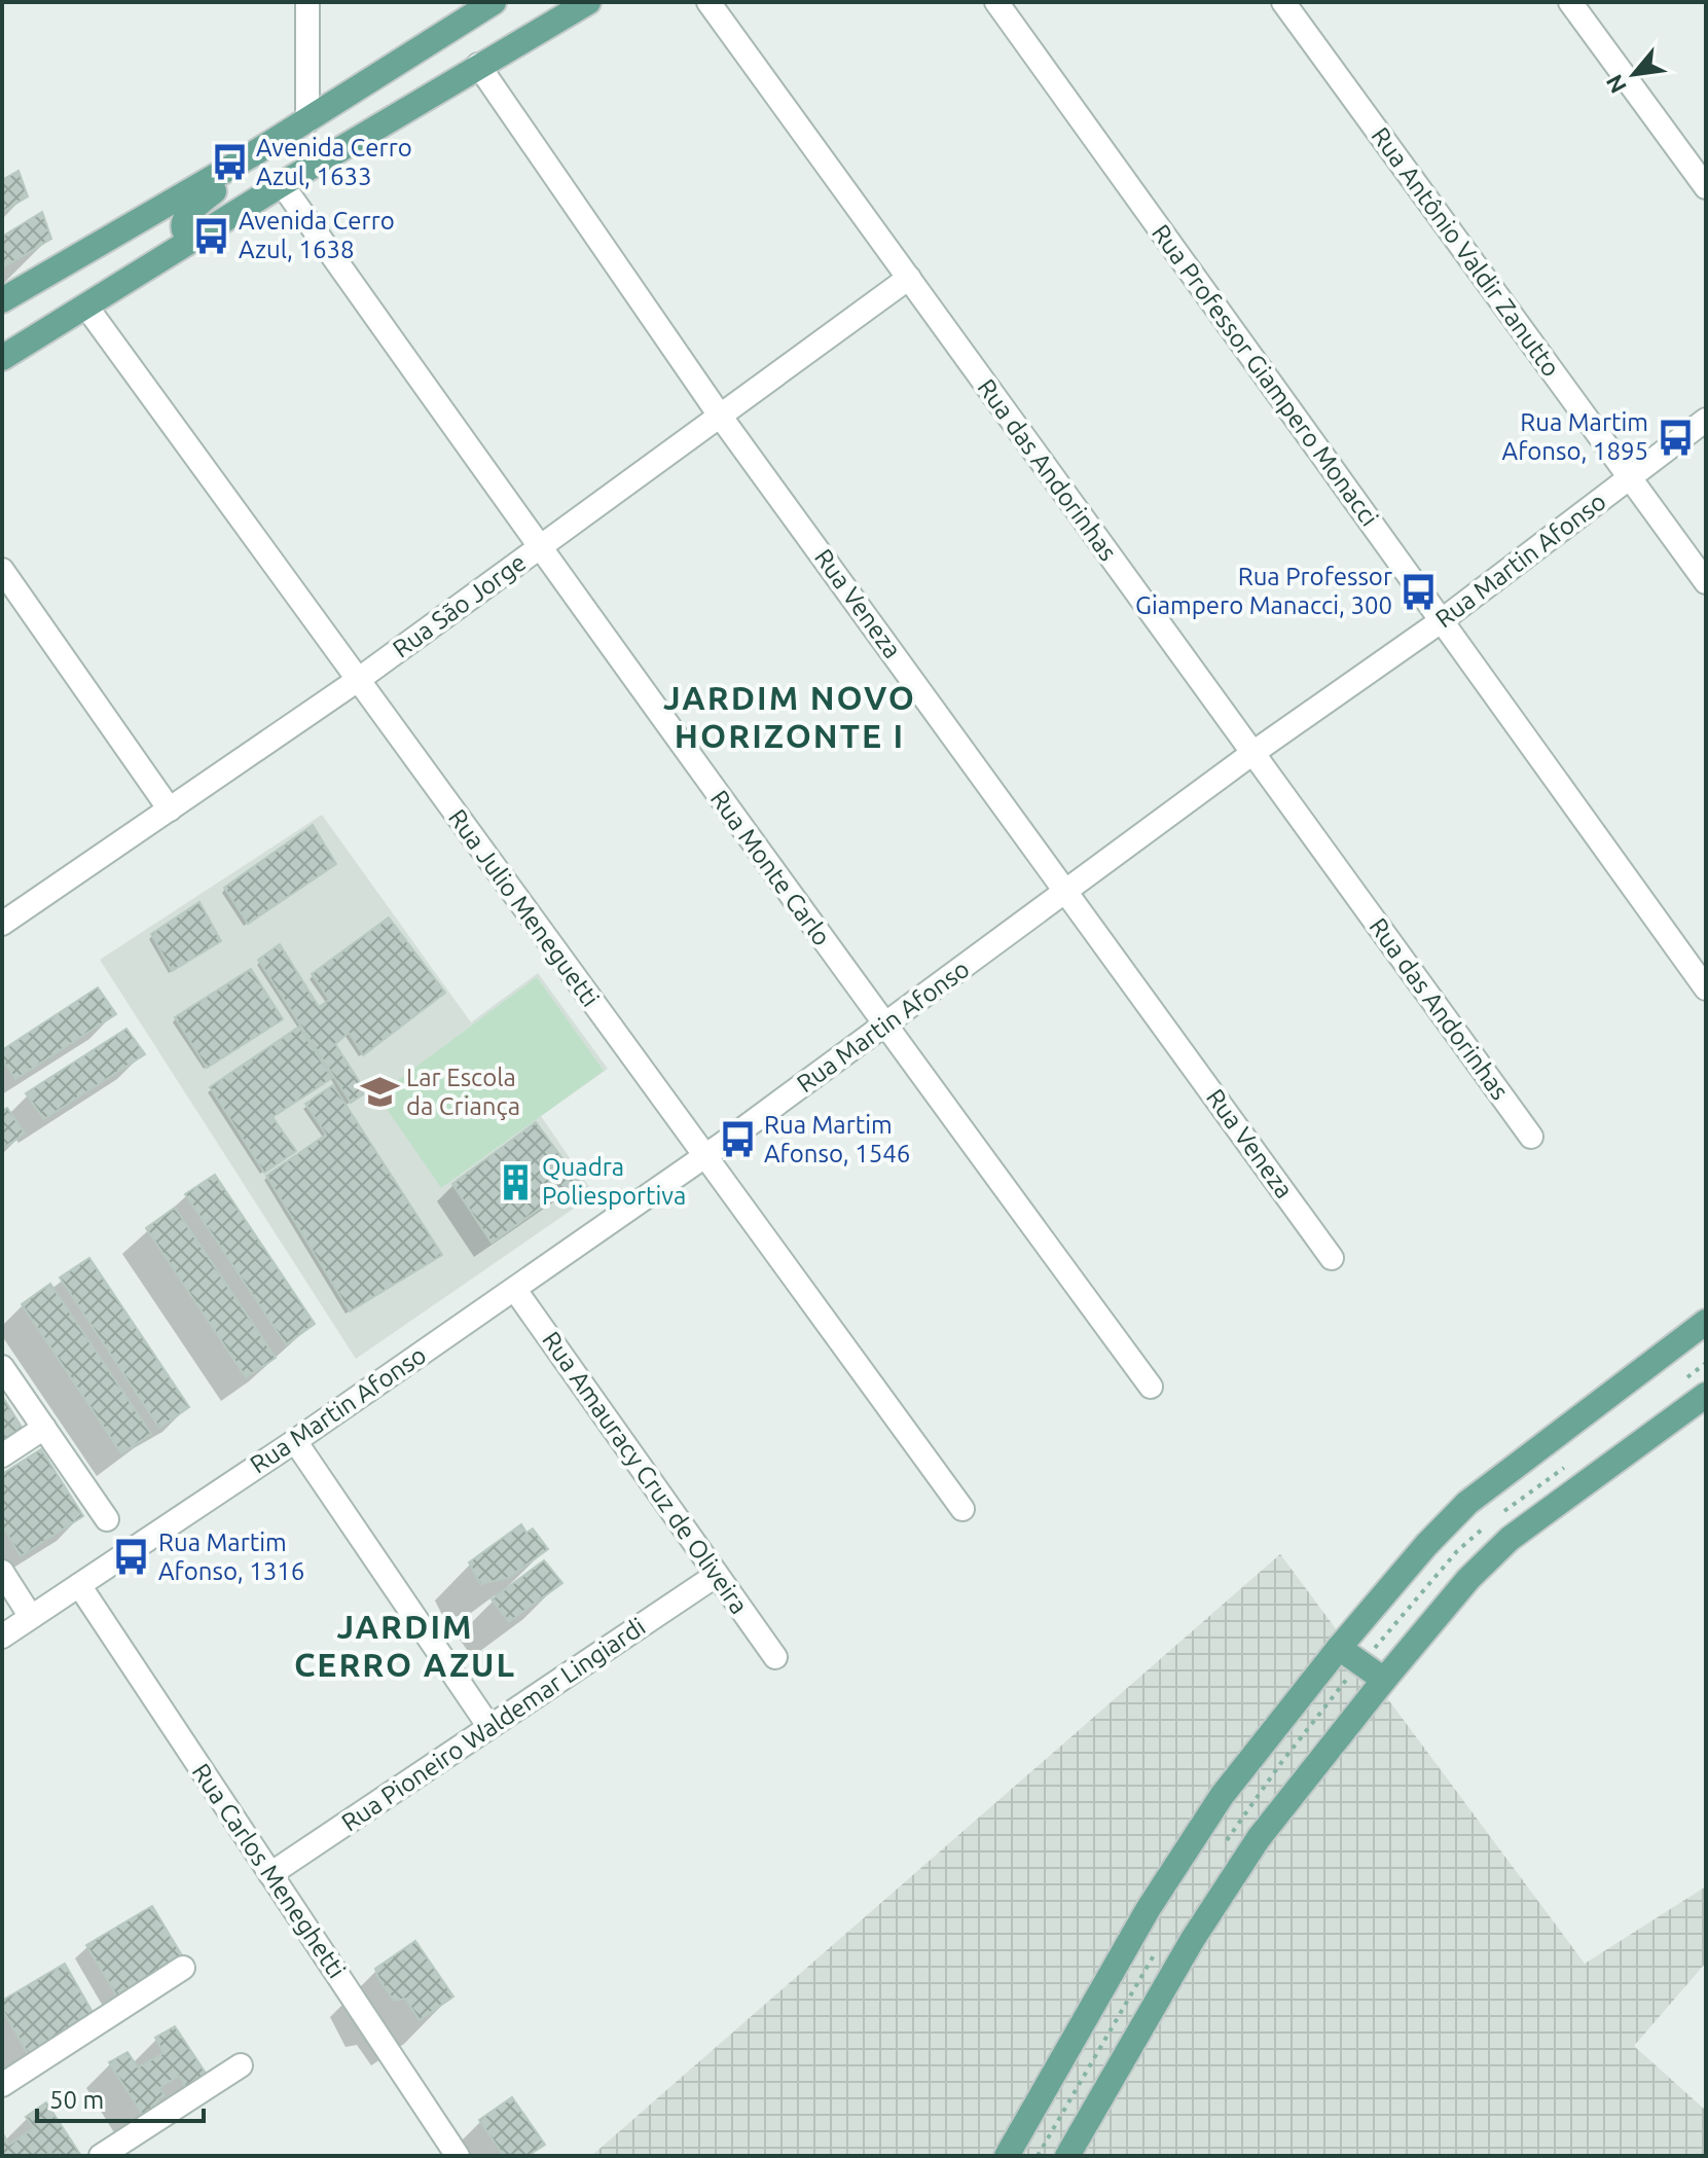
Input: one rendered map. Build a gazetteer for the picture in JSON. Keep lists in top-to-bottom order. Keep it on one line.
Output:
{"streets":{"street":["Rua Antônio Valdir Zanutto","Rua Professor Giampero Monacci","Rua das Andorinhas","Rua Martin Afonso","Rua Veneza","Rua São Jorge","Rua Monte Carlo","Rua Julio Meneguetti","Rua Amauracy Cruz de Oliveira","Rua Pioneiro Waldemar Lingiardi","Rua Carlos Meneghetti"]},"crossings":[["Rua Antônio Valdir Zanutto","Rua Martin Afonso"],["Rua Professor Giampero Monacci","Rua Martin Afonso"],["Rua das Andorinhas","Rua Martin Afonso"],["Rua das Andorinhas","Rua São Jorge"],["Rua Martin Afonso","Rua Veneza"],["Rua Martin Afonso","Rua Monte Carlo"],["Rua Martin Afonso","Rua Julio Meneguetti"],["Rua Martin Afonso","Rua Amauracy Cruz de Oliveira"],["Rua Martin Afonso","Rua Carlos Meneghetti"],["Rua Veneza","Rua São Jorge"],["Rua São Jorge","Rua Monte Carlo"],["Rua São Jorge","Rua Julio Meneguetti"],["Rua Amauracy Cruz de Oliveira","Rua Pioneiro Waldemar Lingiardi"],["Rua Pioneiro Waldemar Lingiardi","Rua Carlos Meneghetti"]],"districts":["JARDIM NOVO HORIZONTE I","JARDIM CERRO AZUL"],"places":{"bus stop":["Avenida Cerro Azul, 1633","Avenida Cerro Azul, 1638","Rua Martim Afonso, 1895","Rua Professor Giampero Manacci, 300","Rua Martim Afonso, 1546","Rua Martim Afonso, 1316"],"school or university":["Lar Escola da Criança"],"building":["Quadra Poliesportiva"]},"scale_bar":"50 m","north":"bottom left"}
